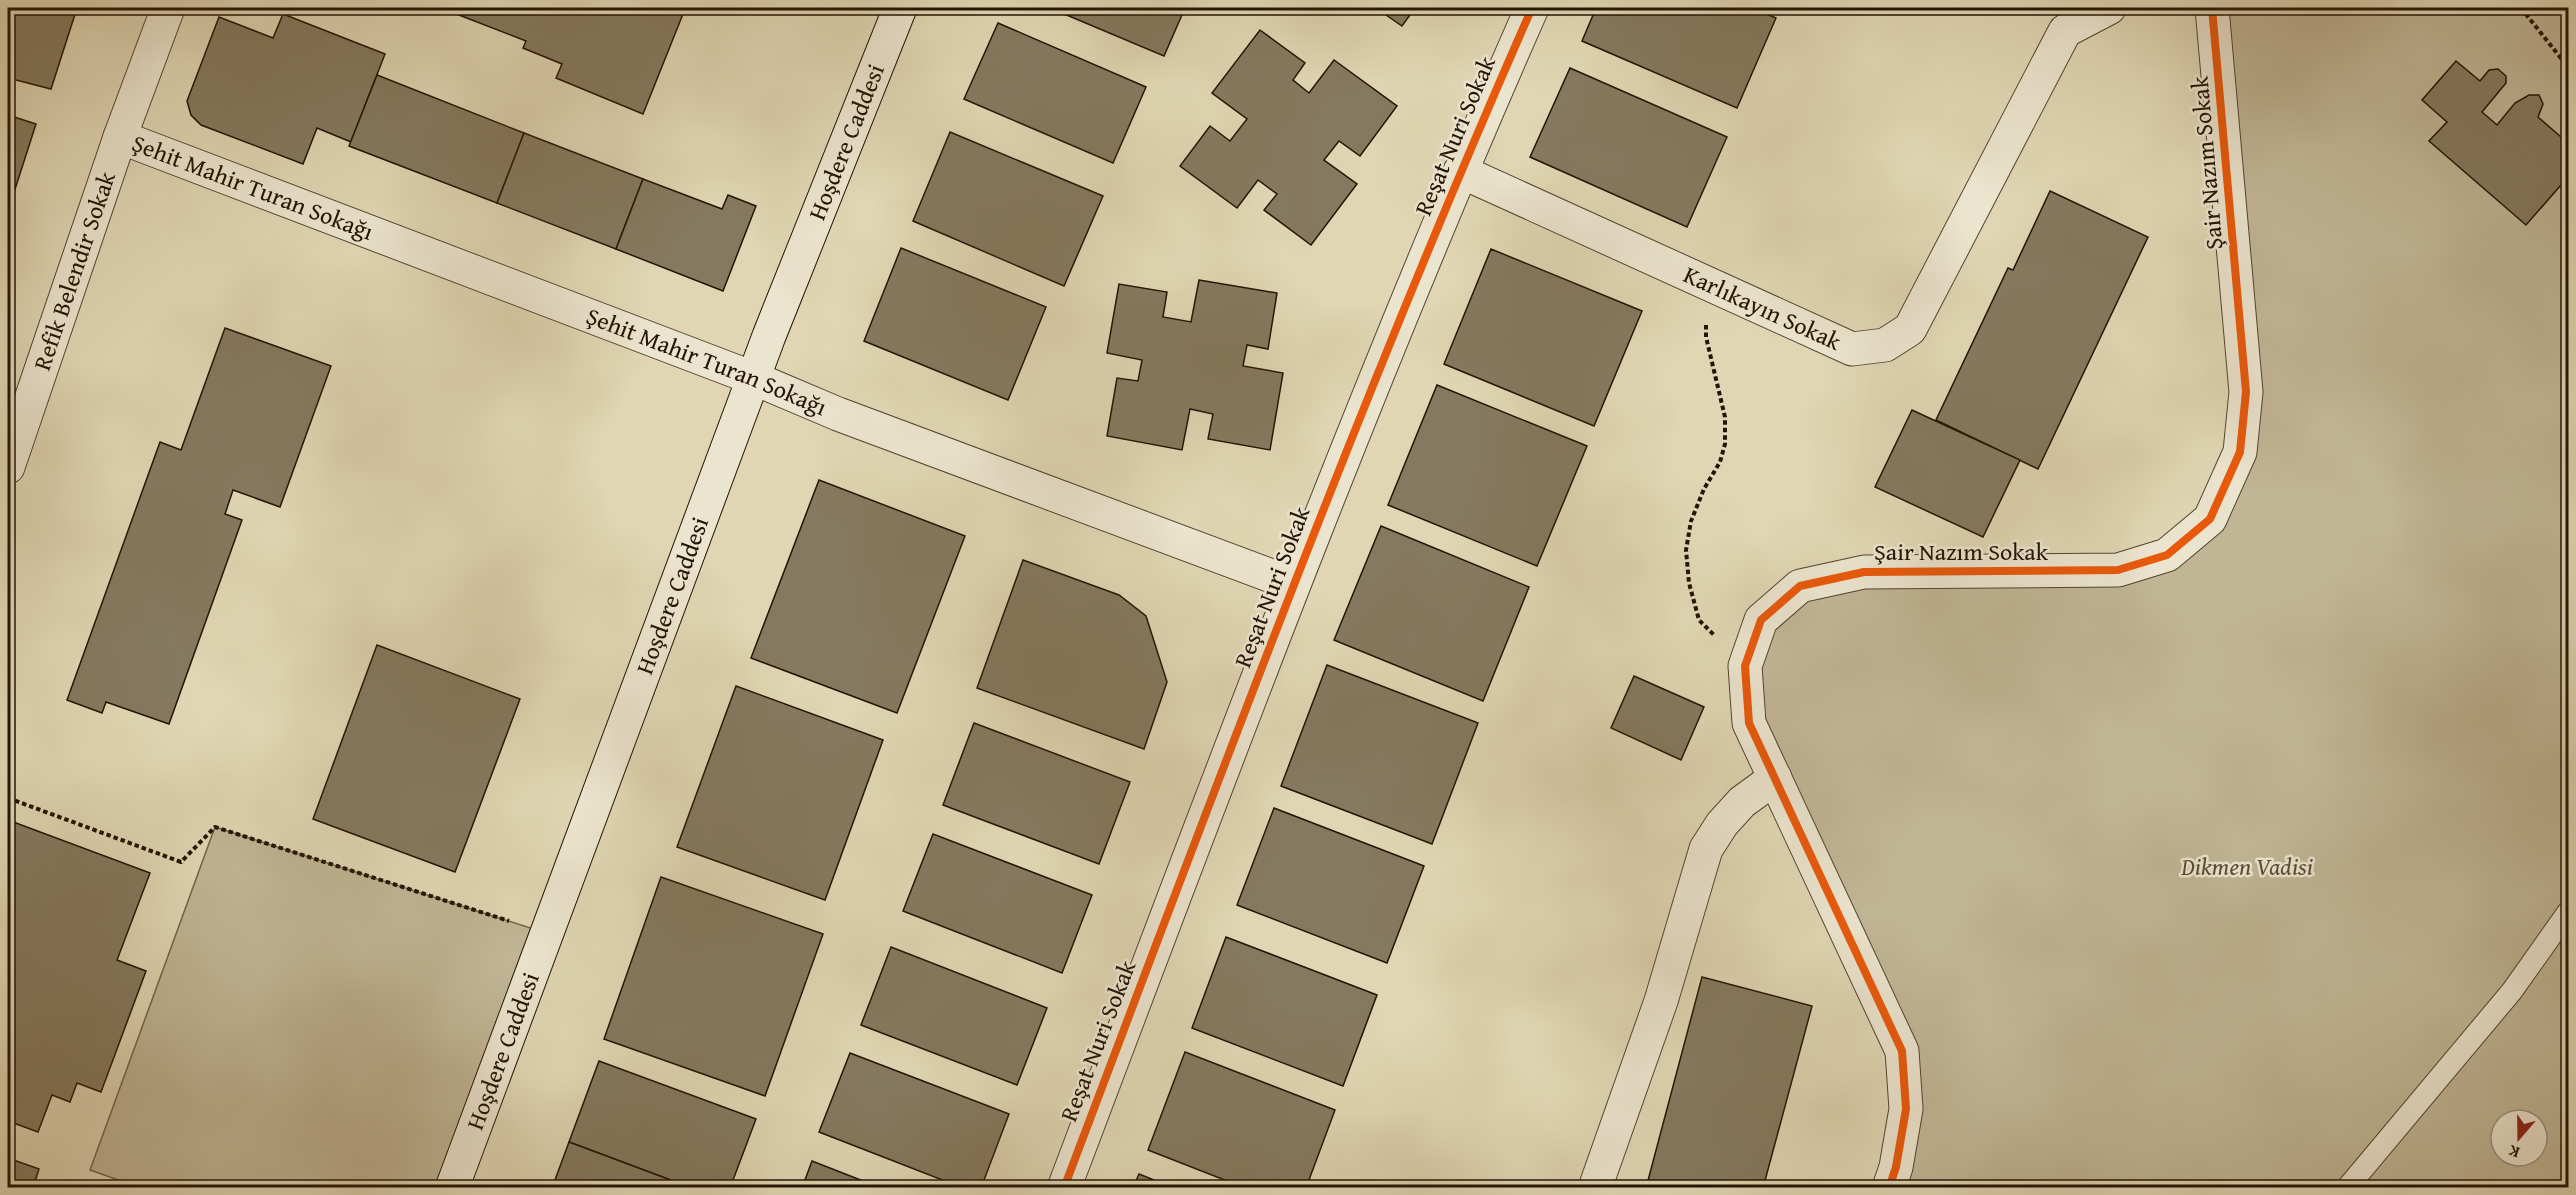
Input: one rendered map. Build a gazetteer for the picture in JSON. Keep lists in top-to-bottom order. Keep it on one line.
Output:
{"streets":{"street":["Reşat Nuri Sokak","Hoşdere Caddesi","Şair Nazım Sokak","Şehit Mahir Turan Sokağı","Refik Belendir Sokak","Karlıkayın Sokak"]},"crossings":[["Reşat Nuri Sokak","Şehit Mahir Turan Sokağı"],["Reşat Nuri Sokak","Karlıkayın Sokak"],["Hoşdere Caddesi","Şehit Mahir Turan Sokağı"],["Şehit Mahir Turan Sokağı","Refik Belendir Sokak"]],"parks":["Dikmen Vadisi"],"north":"bottom"}
